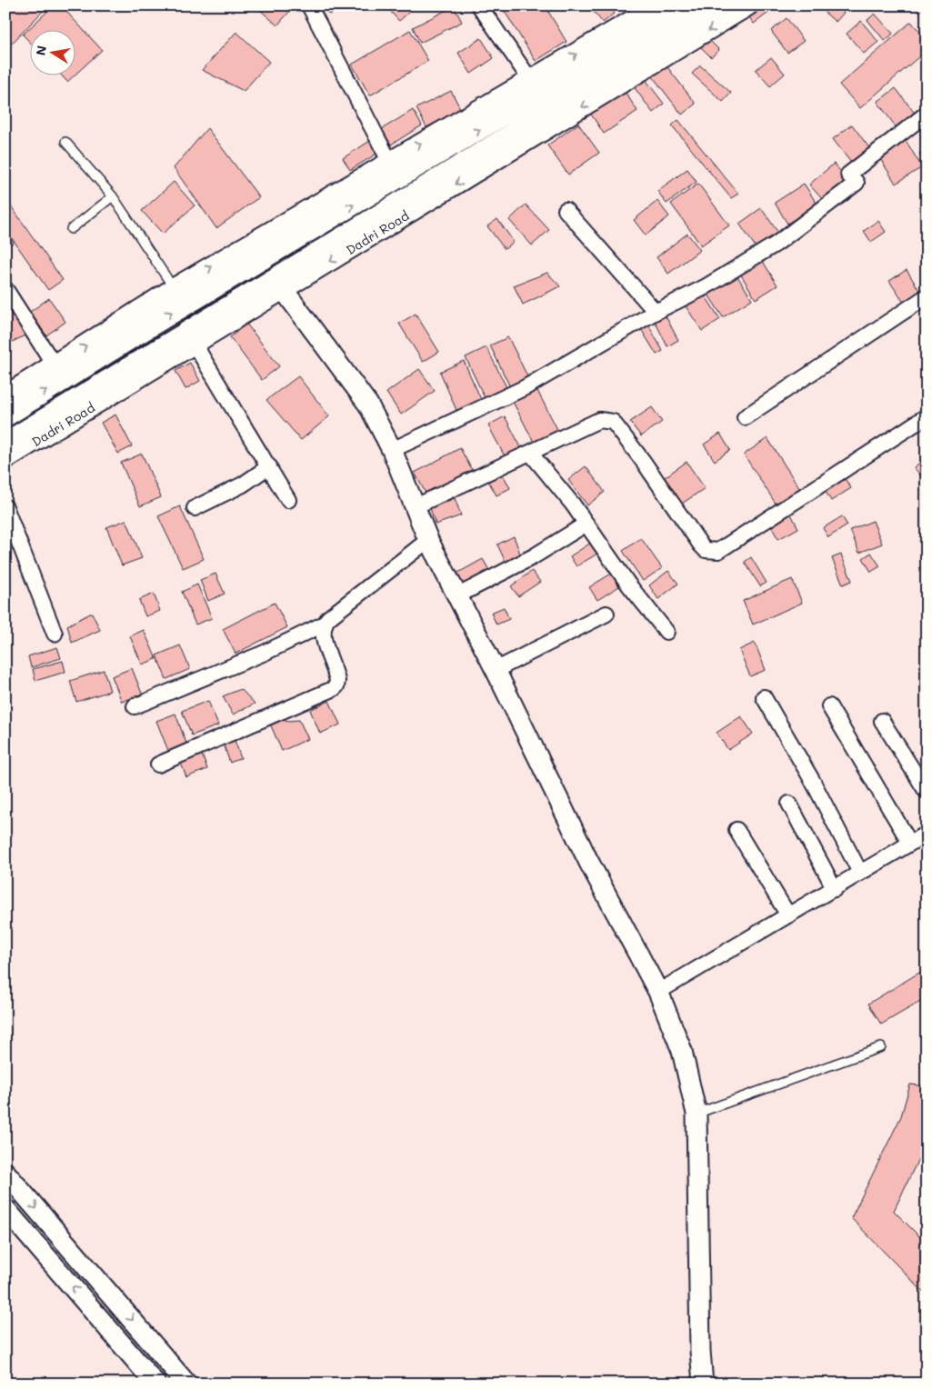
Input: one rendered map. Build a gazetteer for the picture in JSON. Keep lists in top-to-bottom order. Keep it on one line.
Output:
{"streets":{"street":["Dadri Road"]},"north":"left"}
